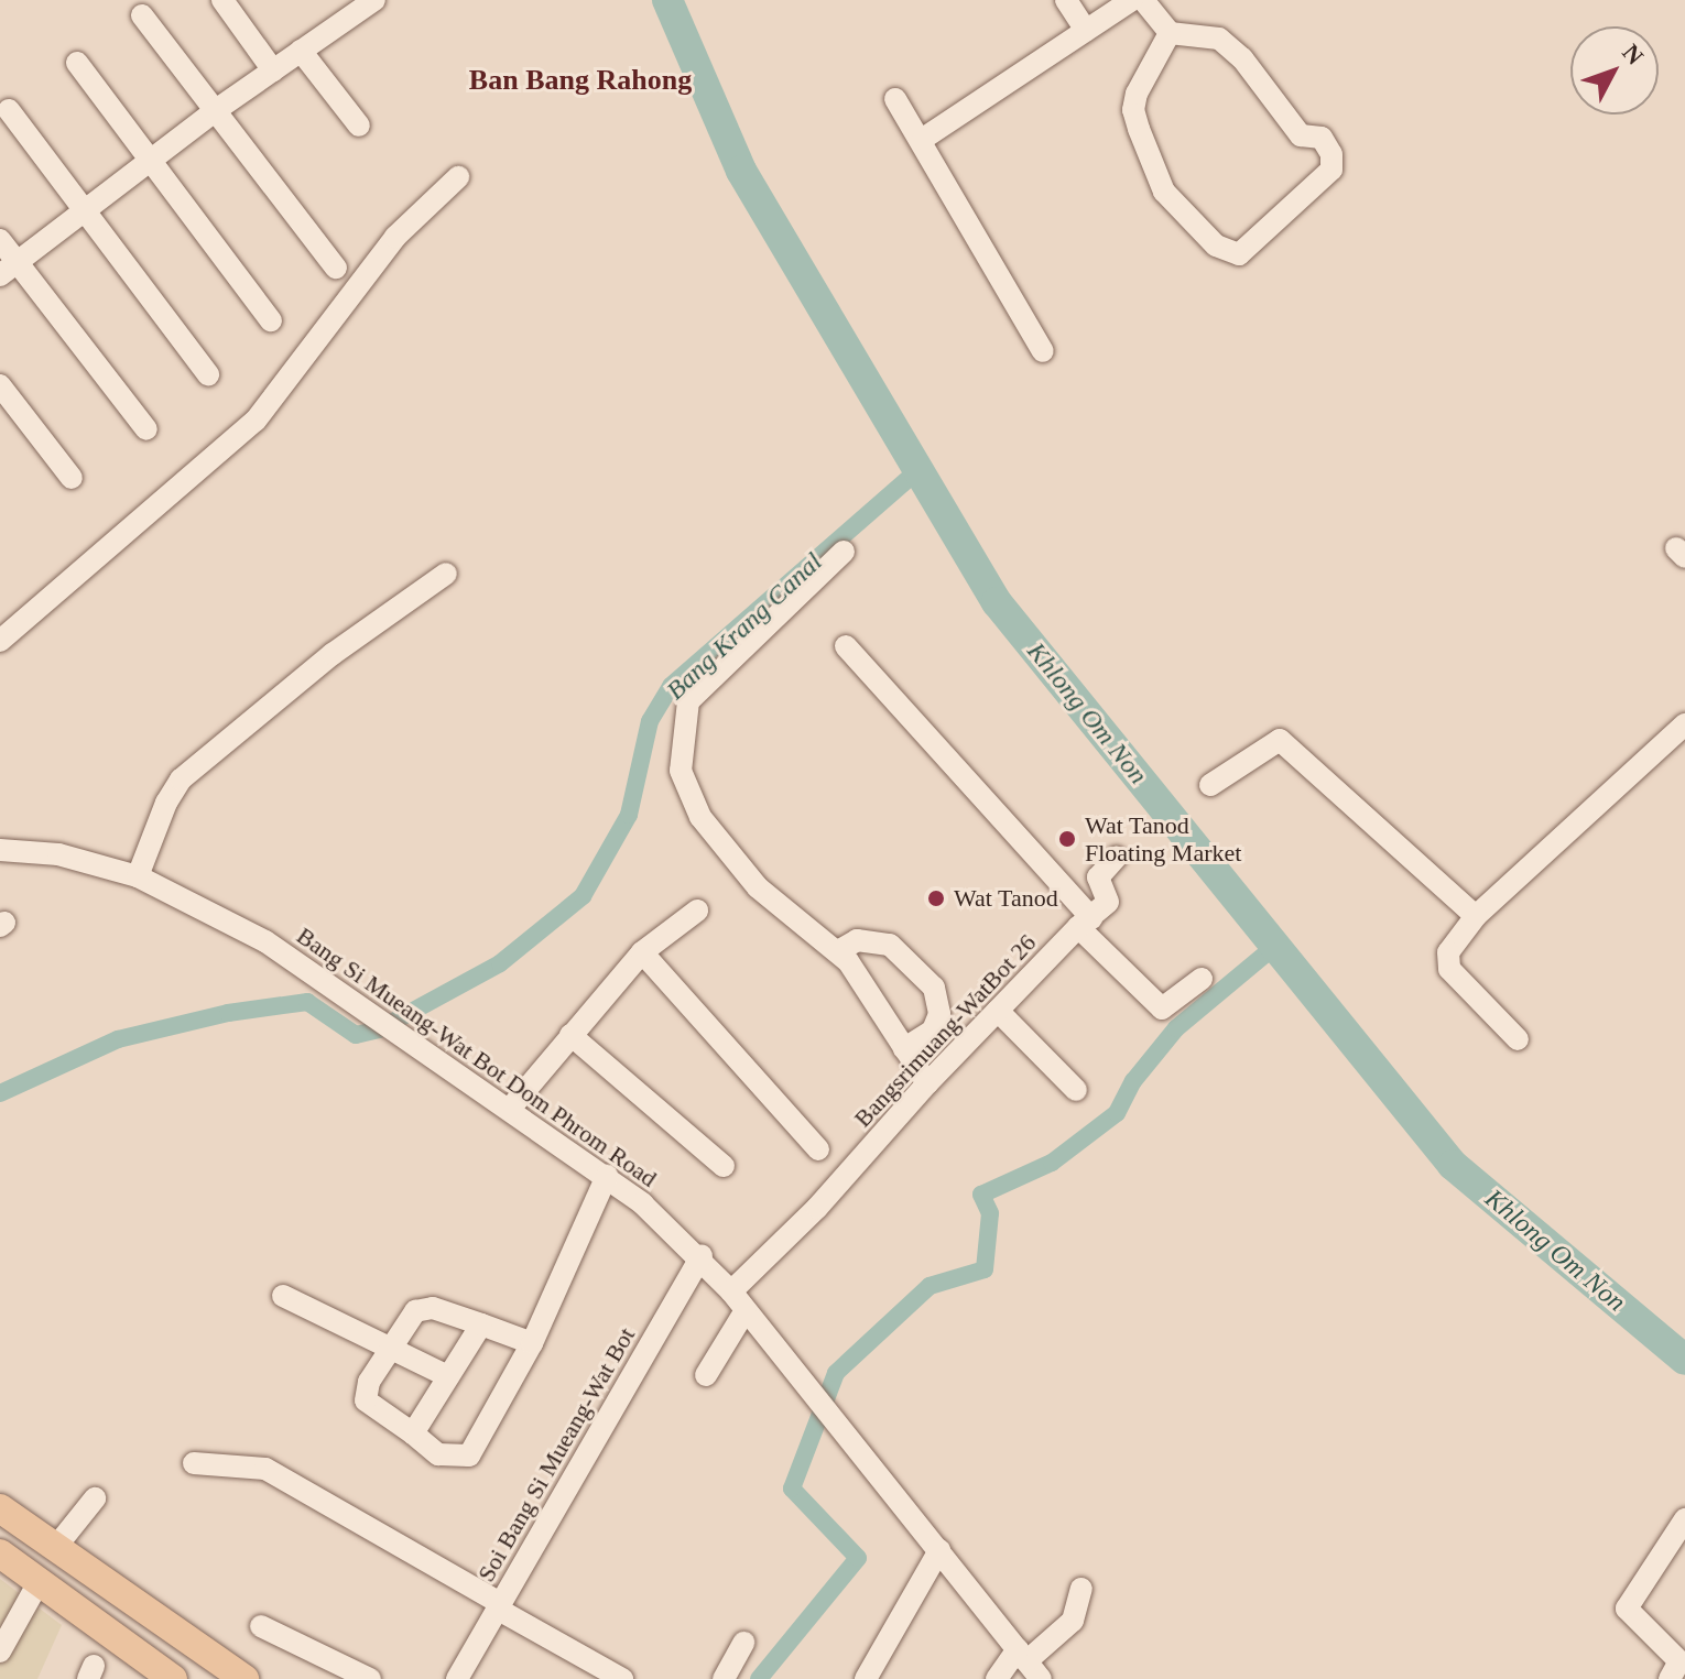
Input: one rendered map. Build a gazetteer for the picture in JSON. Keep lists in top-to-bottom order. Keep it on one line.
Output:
{"streets":{"street":["Bangsrimuang-WatBot 26","Bang Si Mueang-Wat Bot Dom Phrom Road","Soi Bang Si Mueang-Wat Bot"]},"crossings":[["Bangsrimuang-WatBot 26","Bang Si Mueang-Wat Bot Dom Phrom Road"],["Bang Si Mueang-Wat Bot Dom Phrom Road","Soi Bang Si Mueang-Wat Bot"]],"districts":["Ban Bang Rahong"],"water":["Bang Krang Canal","Khlong Om Non"],"places":["Wat Tanod Floating Market","Wat Tanod"],"north":"top right"}
